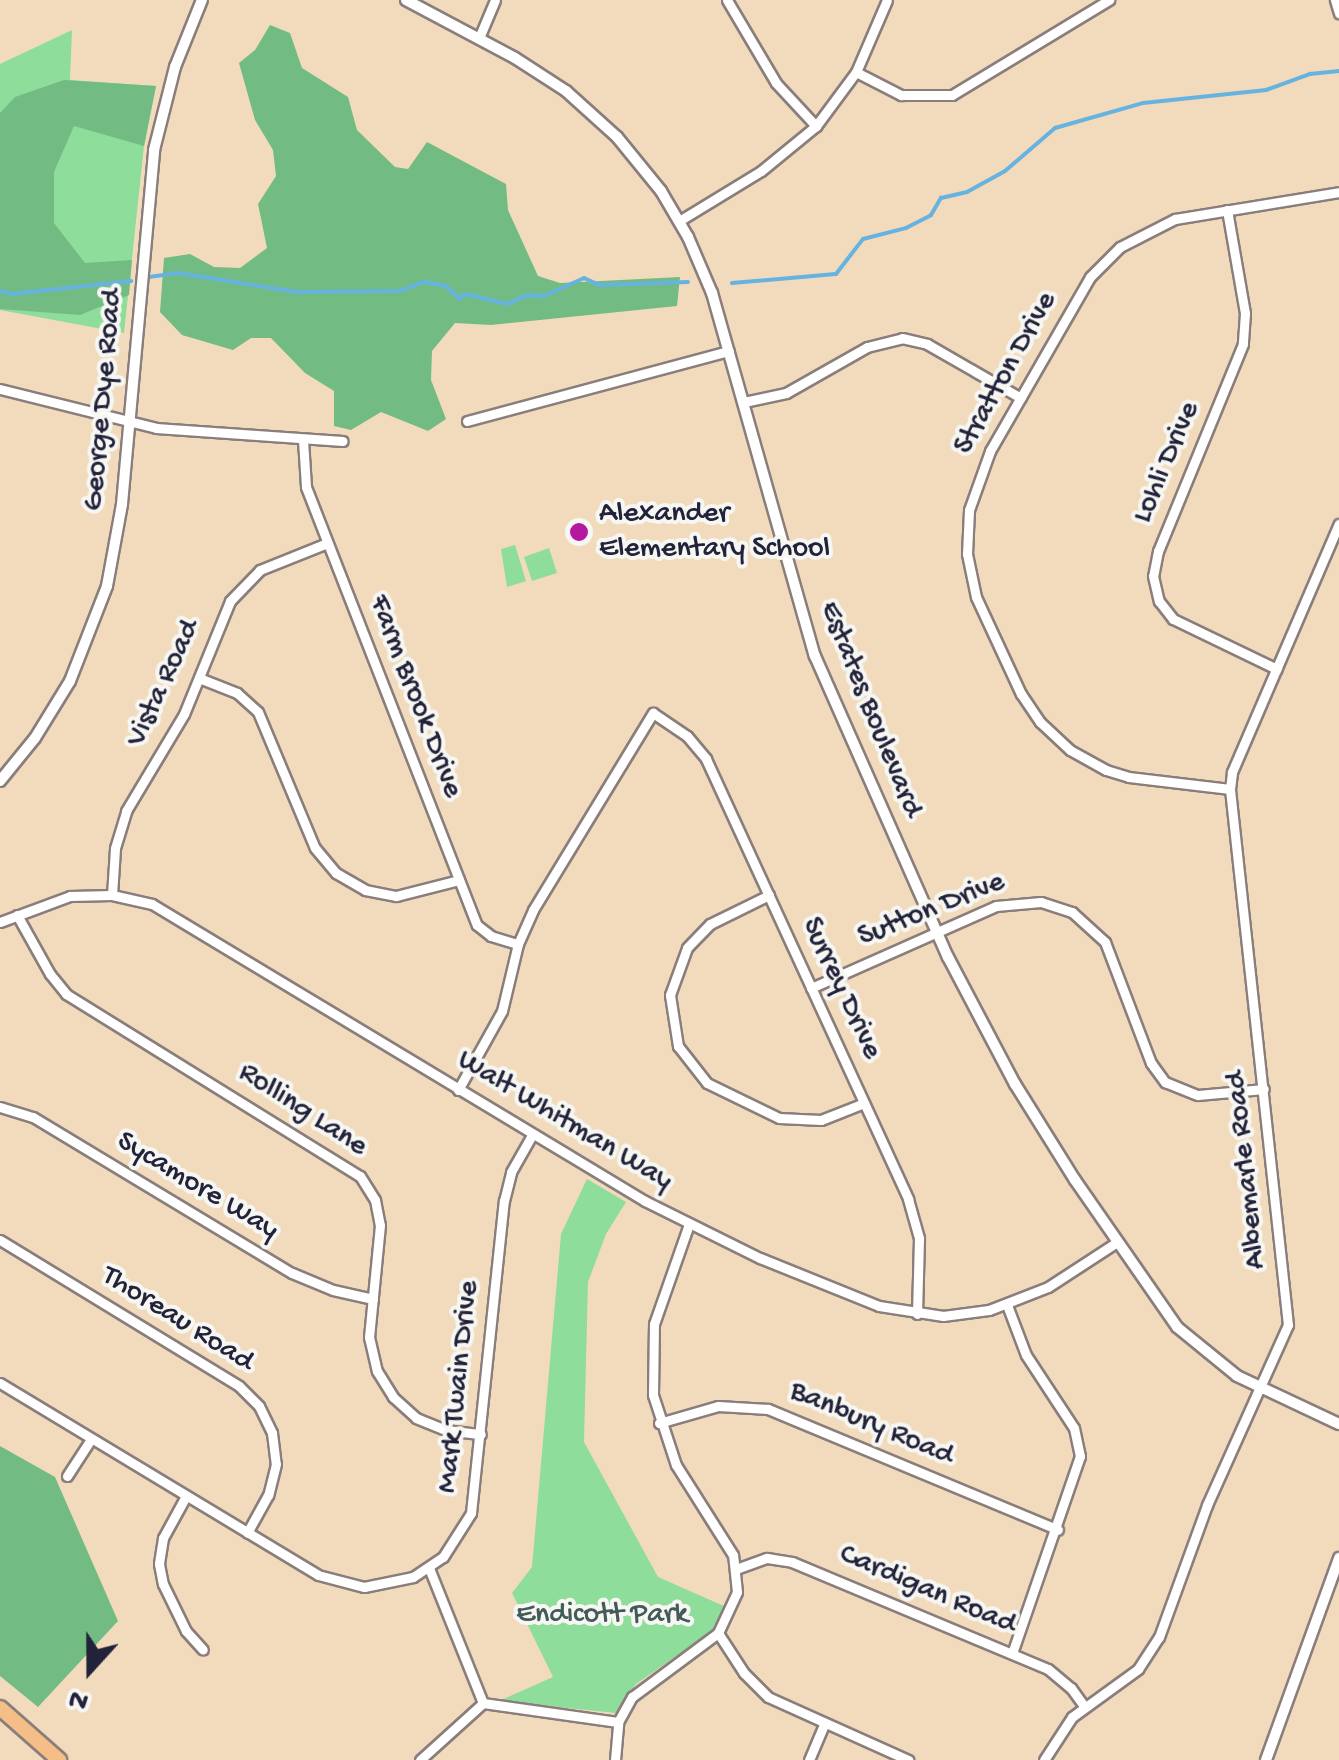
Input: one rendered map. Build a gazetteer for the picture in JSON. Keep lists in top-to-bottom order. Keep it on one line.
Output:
{"streets":{"street":["Stratton Drive","George Dye Road","Lohli Drive","Vista Road","Farm Brook Drive","Estates Boulevard","Sutton Drive","Surrey Drive","Rolling Lane","Walt Whitman Way","Albemarle Road","Sycamore Way","Thoreau Road","Mark Twain Drive","Banbury Road","Cardigan Road"]},"crossings":[["Stratton Drive","Lohli Drive"],["Stratton Drive","Albemarle Road"],["Lohli Drive","Albemarle Road"],["Vista Road","Farm Brook Drive"],["Vista Road","Walt Whitman Way"],["Farm Brook Drive","Surrey Drive"],["Estates Boulevard","Sutton Drive"],["Estates Boulevard","Walt Whitman Way"],["Estates Boulevard","Albemarle Road"],["Sutton Drive","Surrey Drive"],["Sutton Drive","Albemarle Road"],["Surrey Drive","Walt Whitman Way"],["Rolling Lane","Walt Whitman Way"],["Rolling Lane","Sycamore Way"],["Rolling Lane","Mark Twain Drive"],["Walt Whitman Way","Mark Twain Drive"],["Albemarle Road","Cardigan Road"],["Thoreau Road","Mark Twain Drive"]],"parks":["Endicott Park"],"places":["Alexander Elementary School"],"north":"bottom"}
